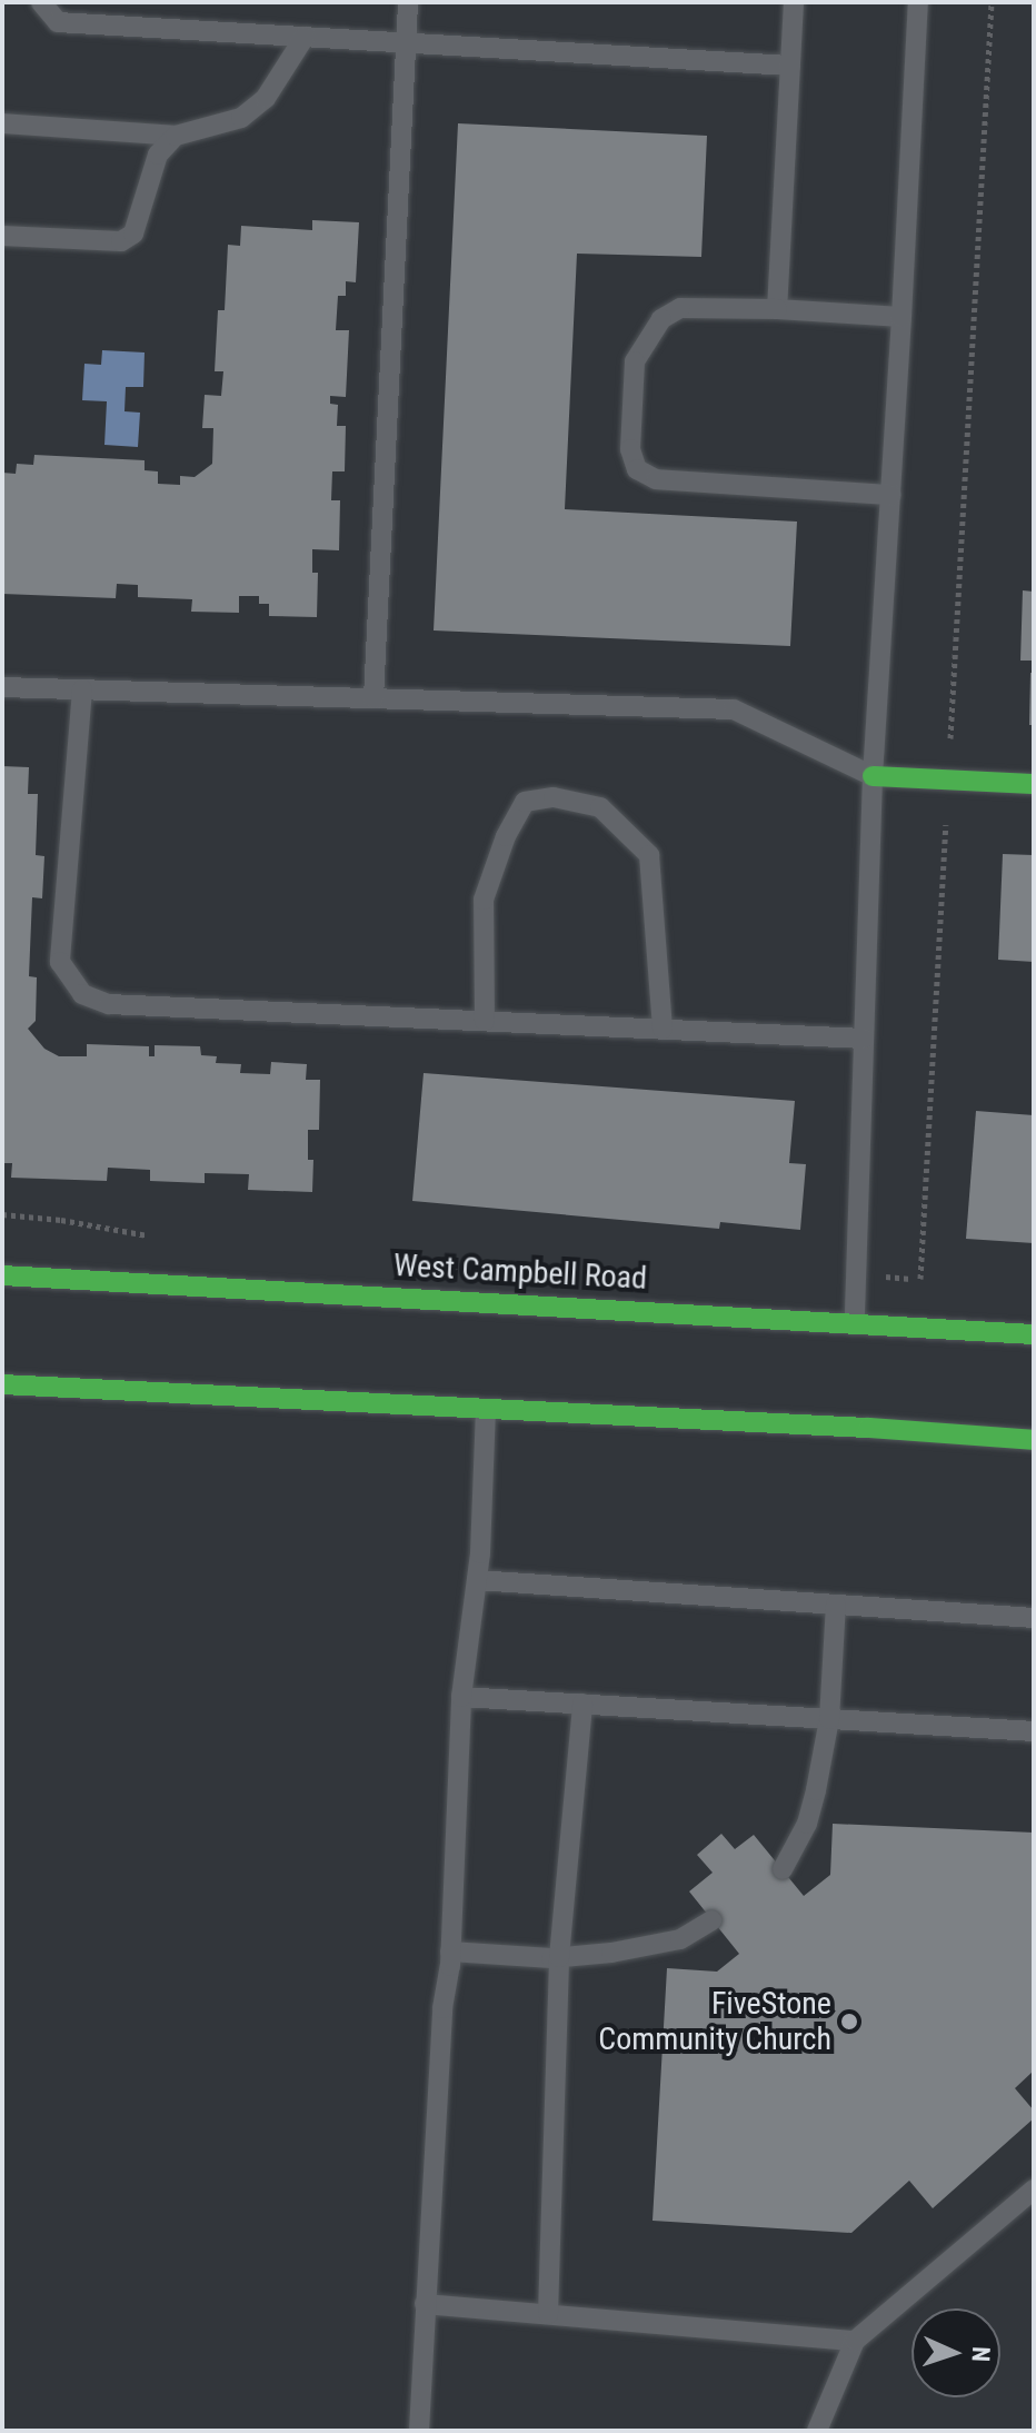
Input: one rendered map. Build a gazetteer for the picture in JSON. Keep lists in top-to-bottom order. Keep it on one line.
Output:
{"streets":{"main road":["West Campbell Road"]},"places":["FiveStone Community Church"],"north":"right"}
